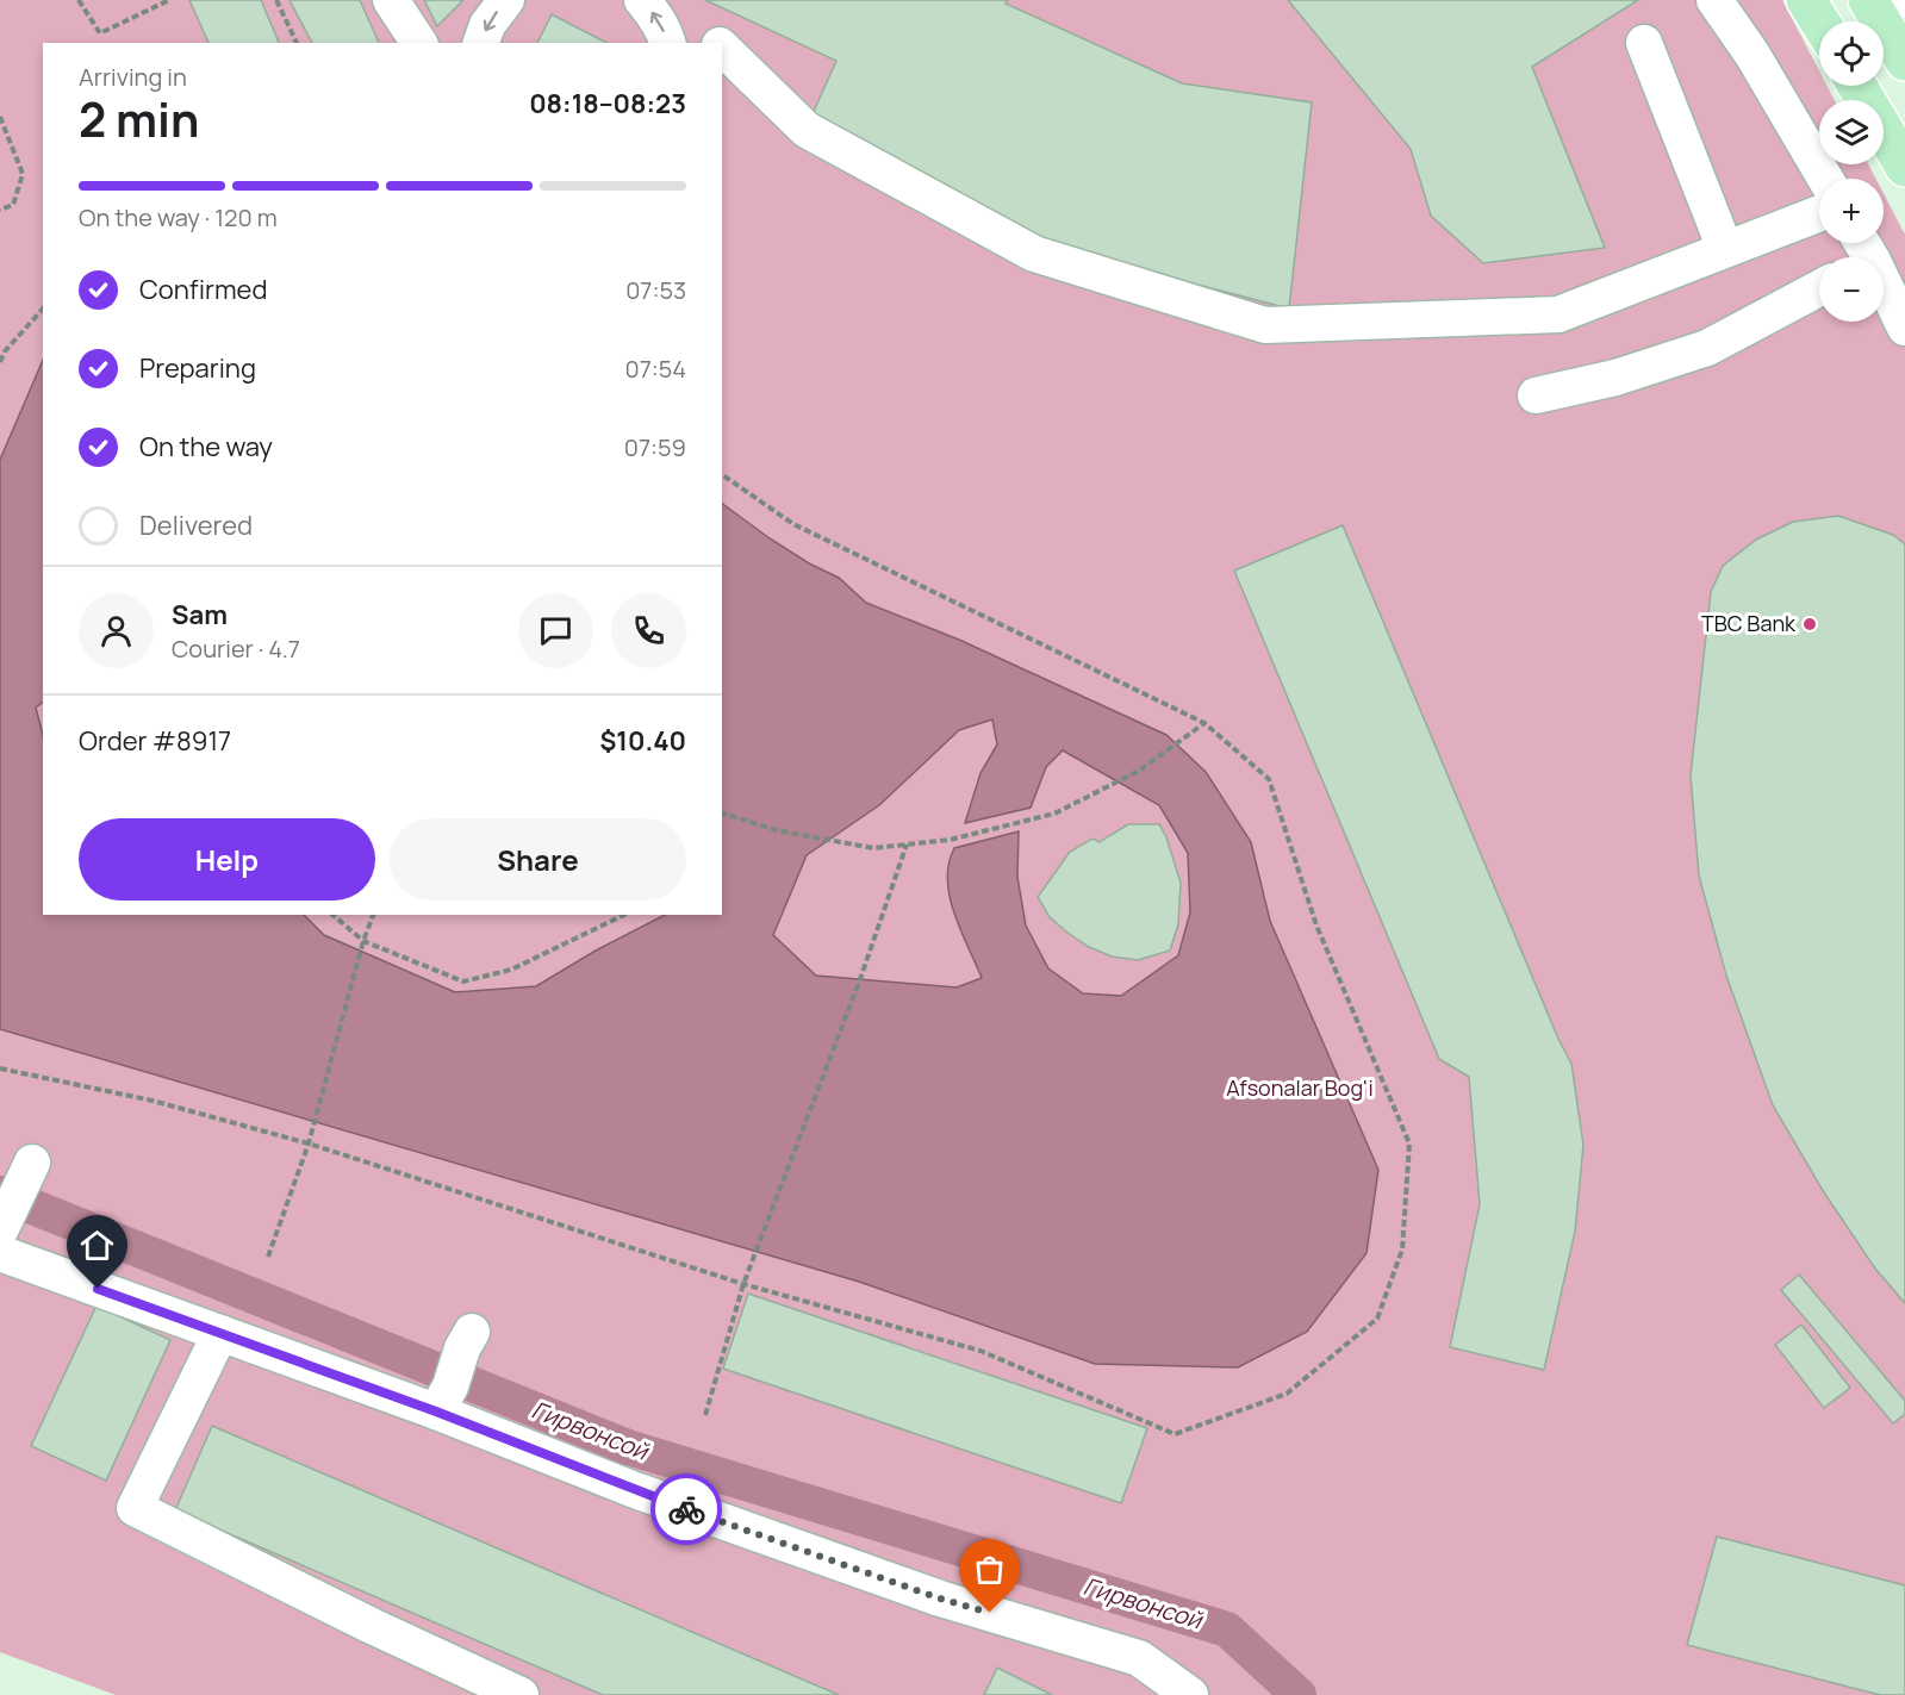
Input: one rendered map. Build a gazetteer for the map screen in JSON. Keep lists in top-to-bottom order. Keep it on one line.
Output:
{"water":["Гирвонсой"],"parks":["Afsonalar Bog'i"],"places":["TBC Bank"],"page":{"map_buttons":["+","−"],"heading":["2 min","Arriving in","08:18–08:23"],"panel":["Sam","Courier · 4.7","Order #8917","$10.40"],"bar":"On the way · 120 m","list":[["Confirmed","07:53"],["Preparing","07:54"],["On the way","07:59"],"Delivered"],"buttons":["Help","Share"]}}
